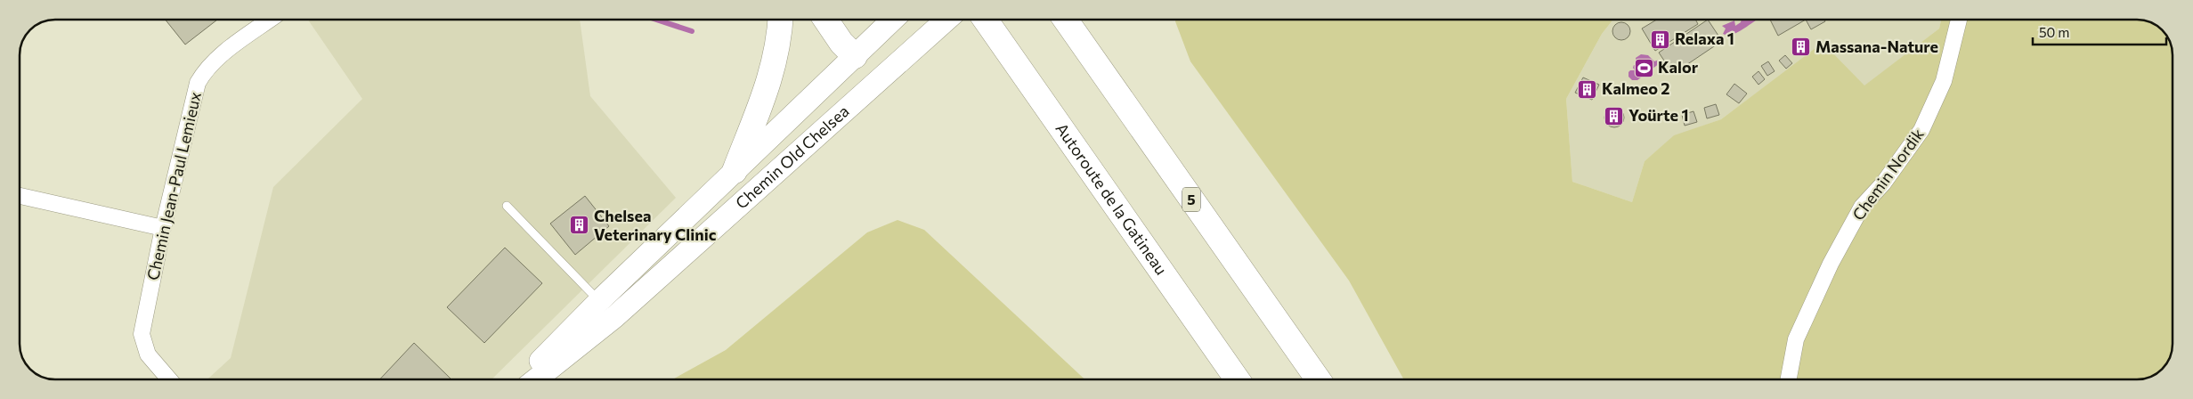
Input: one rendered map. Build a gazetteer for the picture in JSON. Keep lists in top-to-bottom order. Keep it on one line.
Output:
{"streets":{"highway":["Autoroute de la Gatineau","5"],"street":["Chemin Old Chelsea","Chemin Nordik","Chemin Jean-Paul Lemieux"]},"places":{"building":["Relaxa 1","Massana-Nature","Kalmeo 2","Yoürte 1","Chelsea Veterinary Clinic"],"sports":["Kalor"]},"scale_bar":"50 m"}
